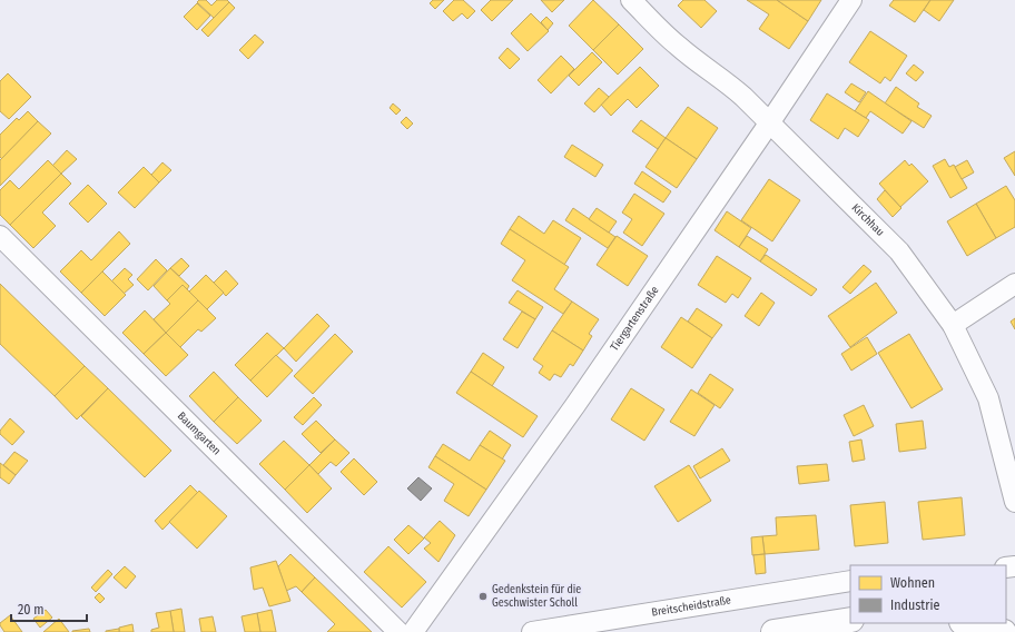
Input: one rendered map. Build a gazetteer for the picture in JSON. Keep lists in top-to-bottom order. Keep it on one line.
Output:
{"streets":{"street":["Kirchhau","Tiergartenstraße","Baumgarten","Breitscheidstraße"]},"crossings":[["Kirchhau","Tiergartenstraße"]],"places":["Gedenkstein für die Geschwister Scholl"],"legend":["Wohnen","Industrie"],"scale_bar":"20 m"}
